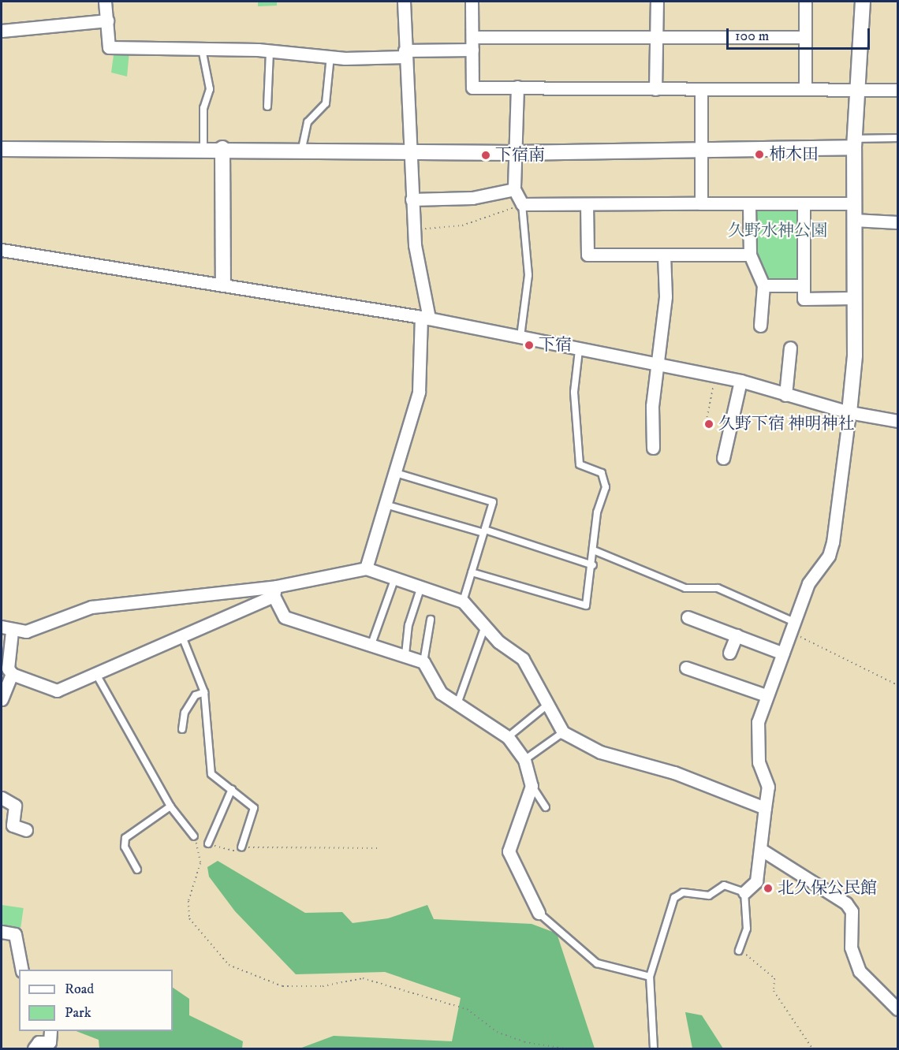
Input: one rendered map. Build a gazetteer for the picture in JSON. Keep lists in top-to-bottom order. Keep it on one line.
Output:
{"parks":["久野水神公園"],"places":["柿木田","下宿南","下宿","久野下宿 神明神社","北久保公民館"],"legend":["Road","Park"],"scale_bar":"100 m"}
